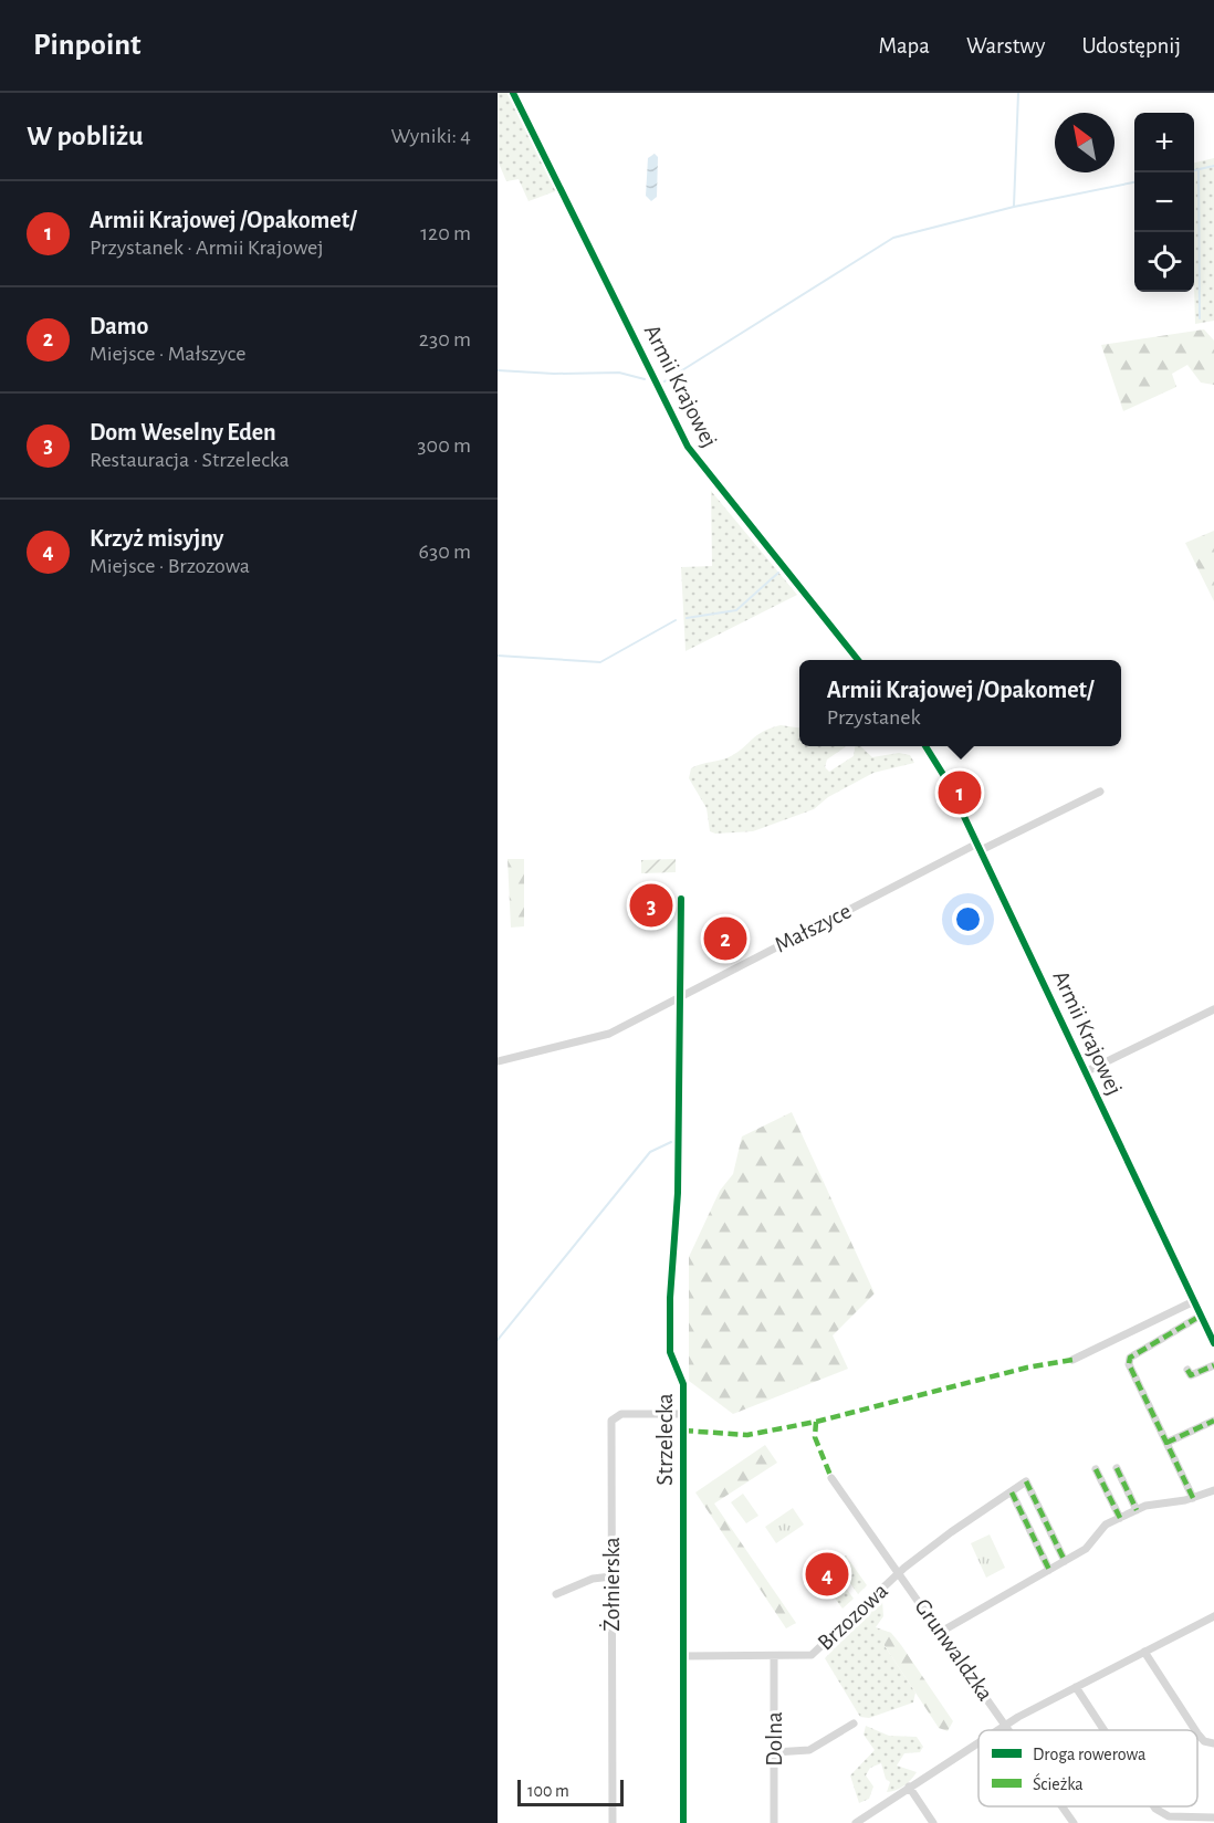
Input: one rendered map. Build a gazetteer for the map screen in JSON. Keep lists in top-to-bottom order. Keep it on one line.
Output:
{"streets":{"street":["Armii Krajowej","Małszyce","Strzelecka","Żołnierska","Brzozowa","Grunwaldzka","Dolna"]},"crossings":[["Armii Krajowej","Małszyce"],["Małszyce","Strzelecka"],["Strzelecka","Żołnierska"],["Strzelecka","Brzozowa"],["Brzozowa","Grunwaldzka"],["Brzozowa","Dolna"]],"legend":["Droga rowerowa","Ścieżka"],"scale_bar":"100 m","north":"top left","page":{"header":"Pinpoint","nav":["Mapa","Warstwy","Udostępnij"],"heading":["W pobliżu","Wyniki: 4"],"map_buttons":["+","−"],"list":[{"mark":"1","name":"Armii Krajowej /Opakomet/","note":"Przystanek · Armii Krajowej","value":"120 m"},{"mark":"2","name":"Damo","note":"Miejsce · Małszyce","value":"230 m"},{"mark":"3","name":"Dom Weselny Eden","note":"Restauracja · Strzelecka","value":"300 m"},{"mark":"4","name":"Krzyż misyjny","note":"Miejsce · Brzozowa","value":"630 m"}],"popup":["Armii Krajowej /Opakomet/","Przystanek"],"pins":["1","3","2","4"],"scale":"100 m"}}
